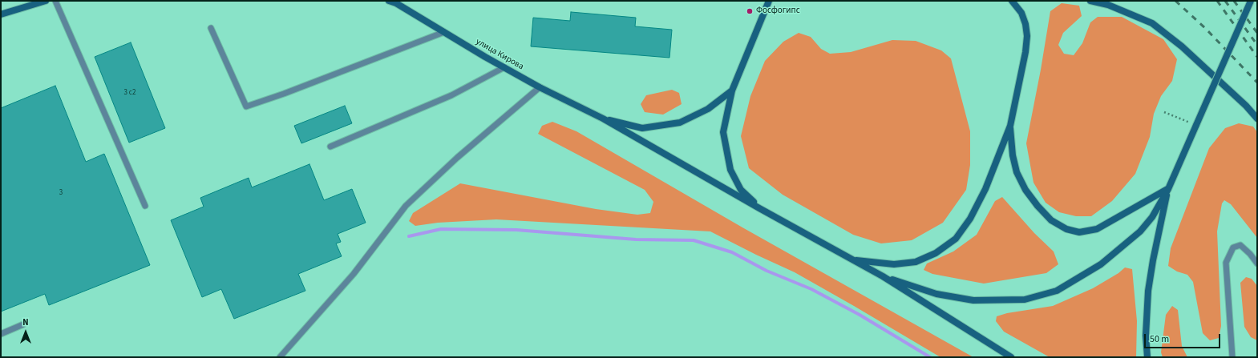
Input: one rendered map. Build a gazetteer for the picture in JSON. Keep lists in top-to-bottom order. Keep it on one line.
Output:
{"streets":{"street":["улица Кирова"]},"places":["Фосфогипс"],"house_numbers":["3 с2","3"],"scale_bar":"50 m","north":"top"}
